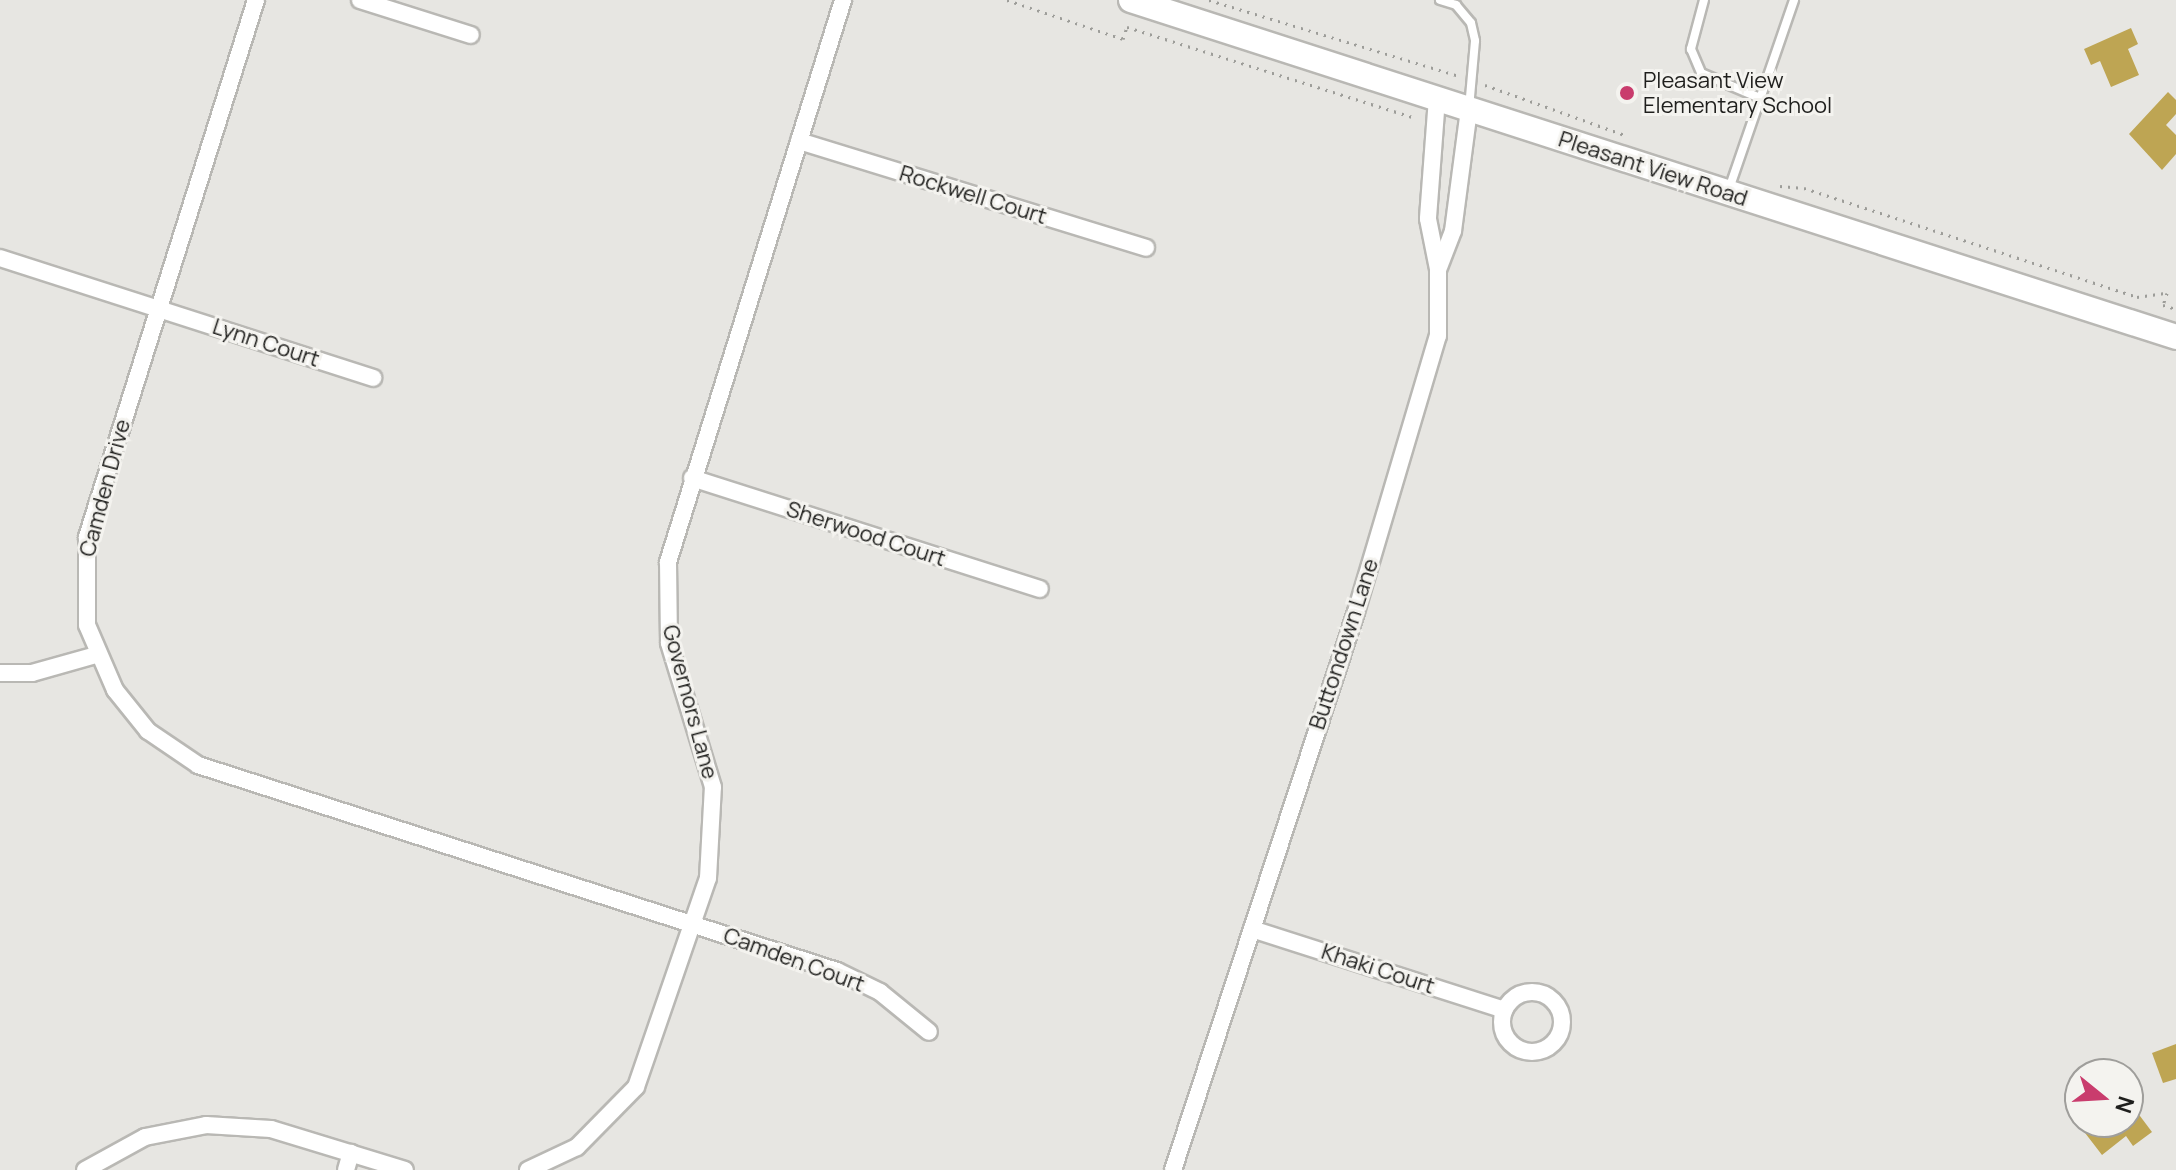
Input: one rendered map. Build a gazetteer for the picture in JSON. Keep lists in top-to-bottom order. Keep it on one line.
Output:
{"streets":{"main road":["Pleasant View Road"],"street":["Rockwell Court","Lynn Court","Camden Drive","Sherwood Court","Buttondown Lane","Governors Lane","Camden Court","Khaki Court"]},"crossings":[["Pleasant View Road","Buttondown Lane"],["Rockwell Court","Governors Lane"],["Lynn Court","Camden Drive"],["Camden Drive","Governors Lane"],["Camden Drive","Camden Court"],["Sherwood Court","Governors Lane"],["Buttondown Lane","Khaki Court"],["Governors Lane","Camden Court"]],"places":["Pleasant View Elementary School"],"north":"right"}
